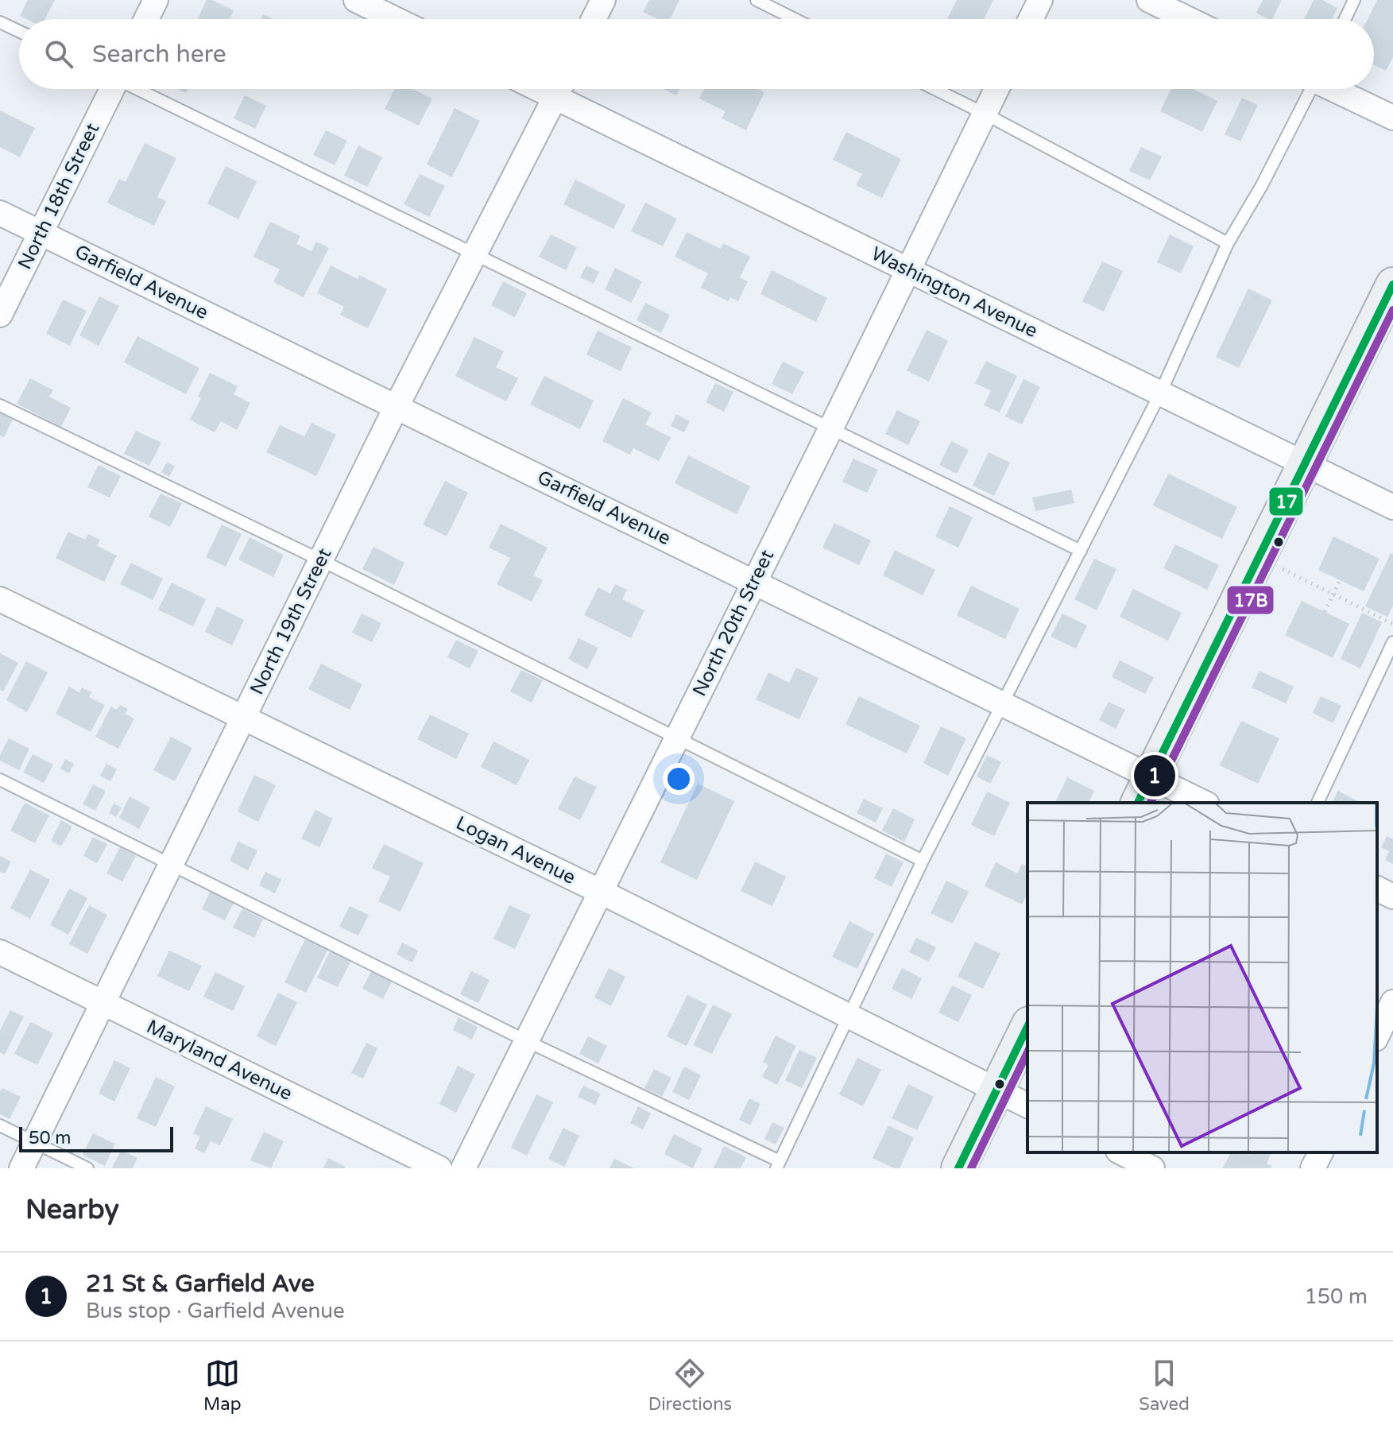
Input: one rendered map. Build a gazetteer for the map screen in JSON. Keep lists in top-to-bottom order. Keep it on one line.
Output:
{"streets":{"street":["North 18th Street","Garfield Avenue","Washington Avenue","North 19th Street","North 20th Street","Logan Avenue","Maryland Avenue"]},"crossings":[["North 18th Street","Garfield Avenue"],["Garfield Avenue","North 19th Street"],["Garfield Avenue","North 20th Street"],["Washington Avenue","North 20th Street"],["North 19th Street","Logan Avenue"],["North 19th Street","Maryland Avenue"],["North 20th Street","Logan Avenue"]],"lines":["transit line 17","transit line 17B"],"scale_bar":"50 m","page":{"search":"Search here","pins":"1","scale":"50 m","heading":"Nearby","list":[{"mark":"1","name":"21 St & Garfield Ave","note":"Bus stop · Garfield Avenue","value":"150 m"}],"nav":["Map","Directions","Saved"]}}
